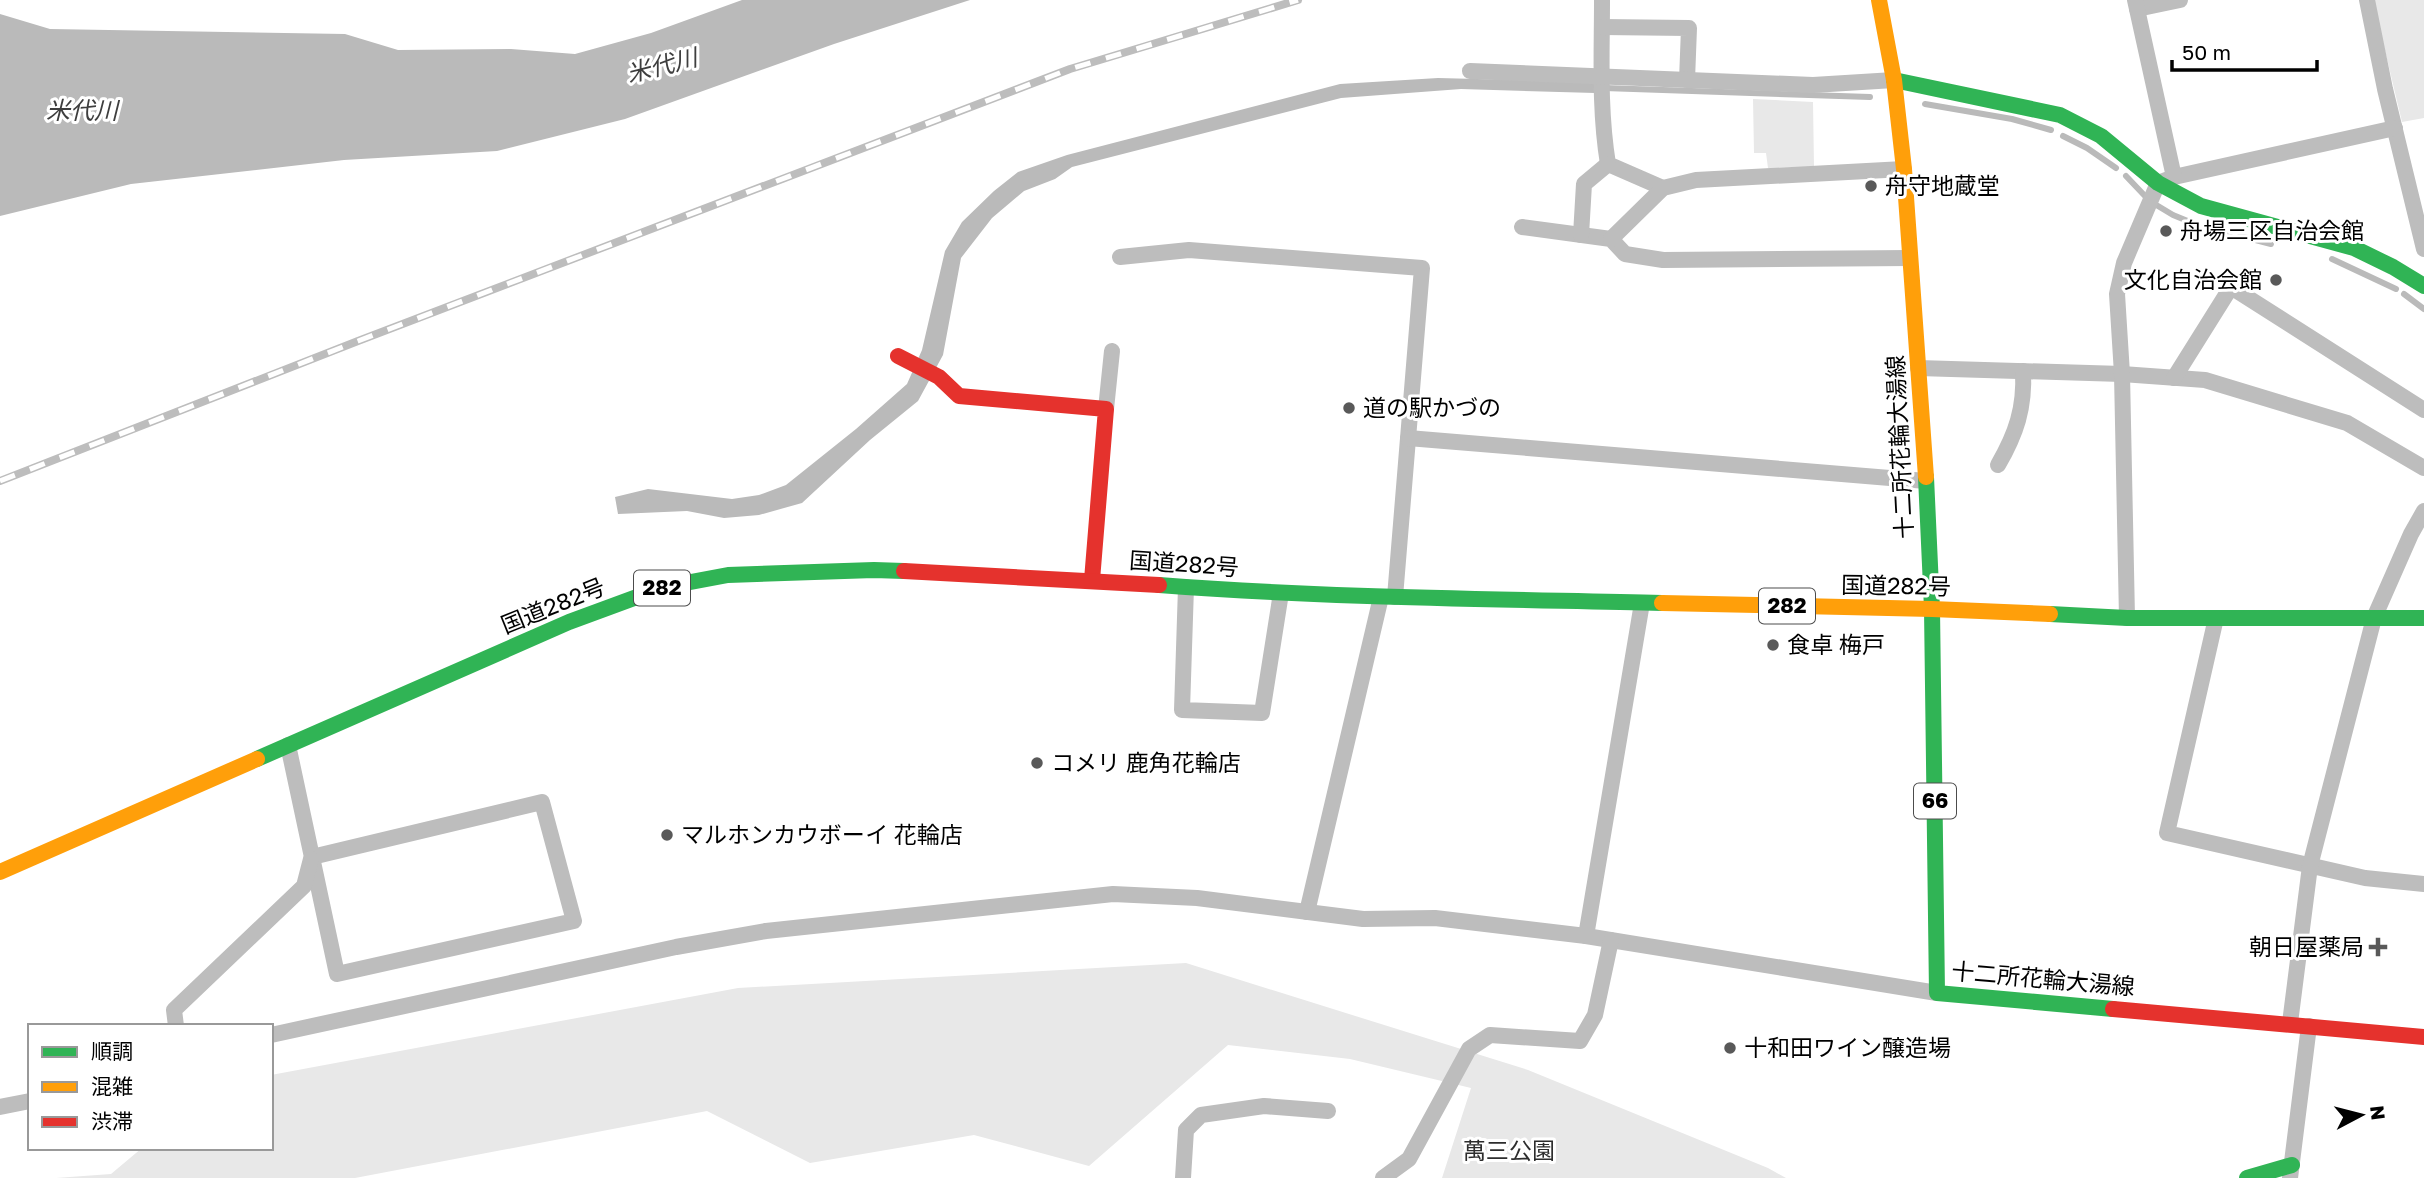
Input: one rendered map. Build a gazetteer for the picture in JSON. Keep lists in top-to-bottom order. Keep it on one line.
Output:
{"streets":{"main road":["十二所花輪大湯線","国道282号","282","66"]},"crossings":[["十二所花輪大湯線","国道282号"]],"water":["米代川"],"parks":["萬三公園"],"places":{"other":["舟守地蔵堂","舟場三区自治会館","文化自治会館","道の駅かづの","食卓 梅戸","コメリ 鹿角花輪店","マルホンカウボーイ 花輪店","十和田ワイン醸造場"],"health":["朝日屋薬局"]},"legend":["順調","混雑","渋滞"],"scale_bar":"50 m","north":"right"}
